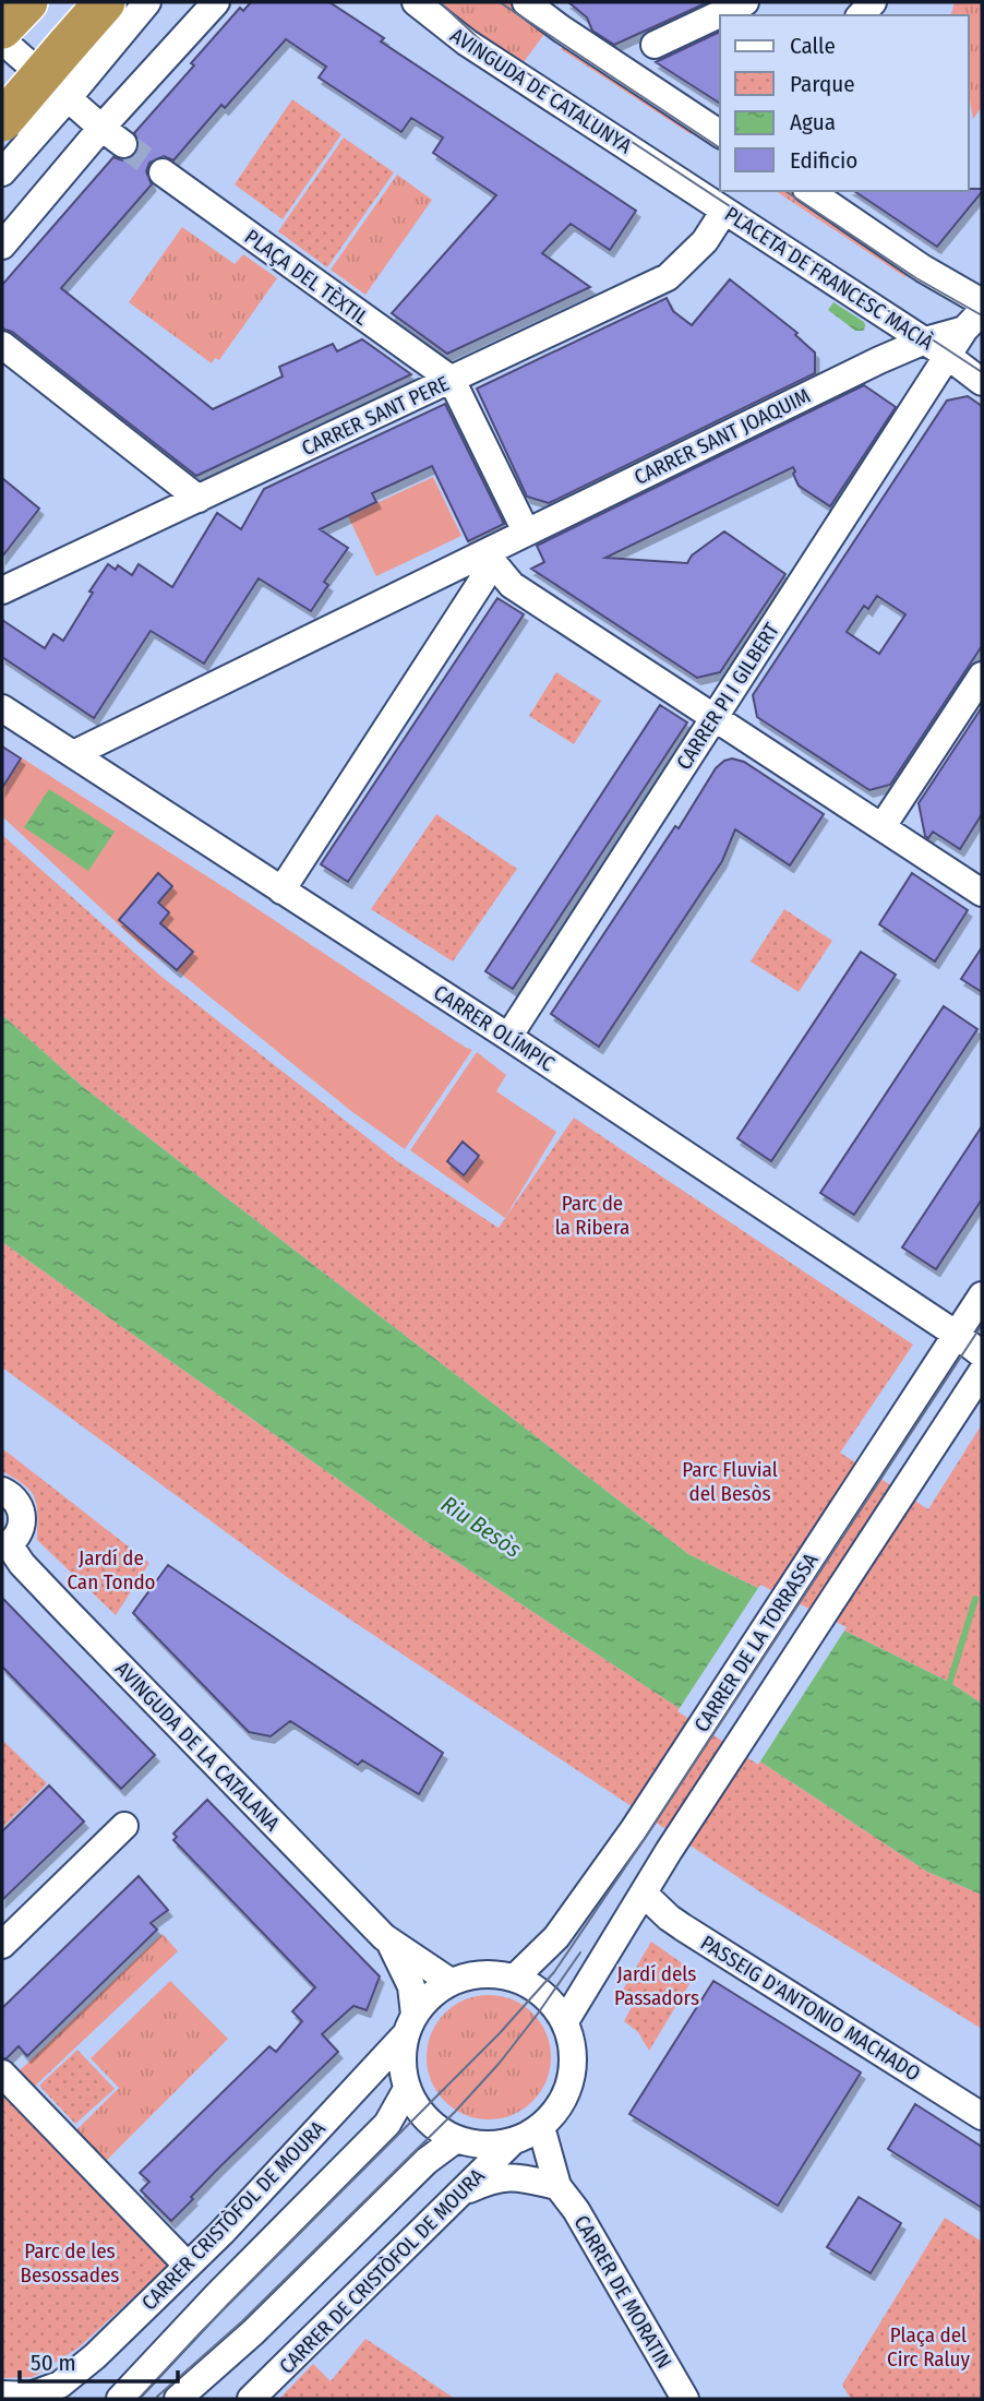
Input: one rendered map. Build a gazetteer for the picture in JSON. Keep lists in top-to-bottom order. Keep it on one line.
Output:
{"streets":{"street":["AVINGUDA DE CATALUNYA","PLAÇA DEL TÈXTIL","PLACETA DE FRANCESC MACIÀ","CARRER SANT PERE","CARRER SANT JOAQUIM","CARRER PI I GILBERT","CARRER OLÍMPIC","CARRER DE LA TORRASSA","AVINGUDA DE LA CATALANA","PASSEIG D'ANTONIO MACHADO","CARRER CRISTÒFOL DE MOURA","CARRER DE CRISTÒFOL DE MOURA","CARRER DE MORATIN"]},"crossings":[["AVINGUDA DE CATALUNYA","PLACETA DE FRANCESC MACIÀ"],["PLAÇA DEL TÈXTIL","CARRER SANT PERE"],["PLACETA DE FRANCESC MACIÀ","CARRER SANT PERE"],["PLACETA DE FRANCESC MACIÀ","CARRER SANT JOAQUIM"],["PLACETA DE FRANCESC MACIÀ","CARRER PI I GILBERT"],["CARRER SANT JOAQUIM","CARRER PI I GILBERT"],["CARRER SANT JOAQUIM","CARRER OLÍMPIC"],["CARRER PI I GILBERT","CARRER OLÍMPIC"],["CARRER OLÍMPIC","CARRER DE LA TORRASSA"],["CARRER DE LA TORRASSA","AVINGUDA DE LA CATALANA"],["CARRER DE LA TORRASSA","PASSEIG D'ANTONIO MACHADO"],["CARRER DE LA TORRASSA","CARRER CRISTÒFOL DE MOURA"],["CARRER DE LA TORRASSA","CARRER DE CRISTÒFOL DE MOURA"],["CARRER DE LA TORRASSA","CARRER DE MORATIN"],["AVINGUDA DE LA CATALANA","CARRER CRISTÒFOL DE MOURA"],["AVINGUDA DE LA CATALANA","CARRER DE CRISTÒFOL DE MOURA"],["AVINGUDA DE LA CATALANA","CARRER DE MORATIN"],["CARRER CRISTÒFOL DE MOURA","CARRER DE CRISTÒFOL DE MOURA"],["CARRER CRISTÒFOL DE MOURA","CARRER DE MORATIN"],["CARRER DE CRISTÒFOL DE MOURA","CARRER DE MORATIN"]],"water":["Riu Besòs"],"parks":["Parc de la Ribera","Parc Fluvial del Besòs","Jardí de Can Tondo","Jardí dels Passadors","Parc de les Besossades","Plaça del Circ Raluy"],"legend":["Calle","Parque","Agua","Edificio"],"scale_bar":"50 m"}
